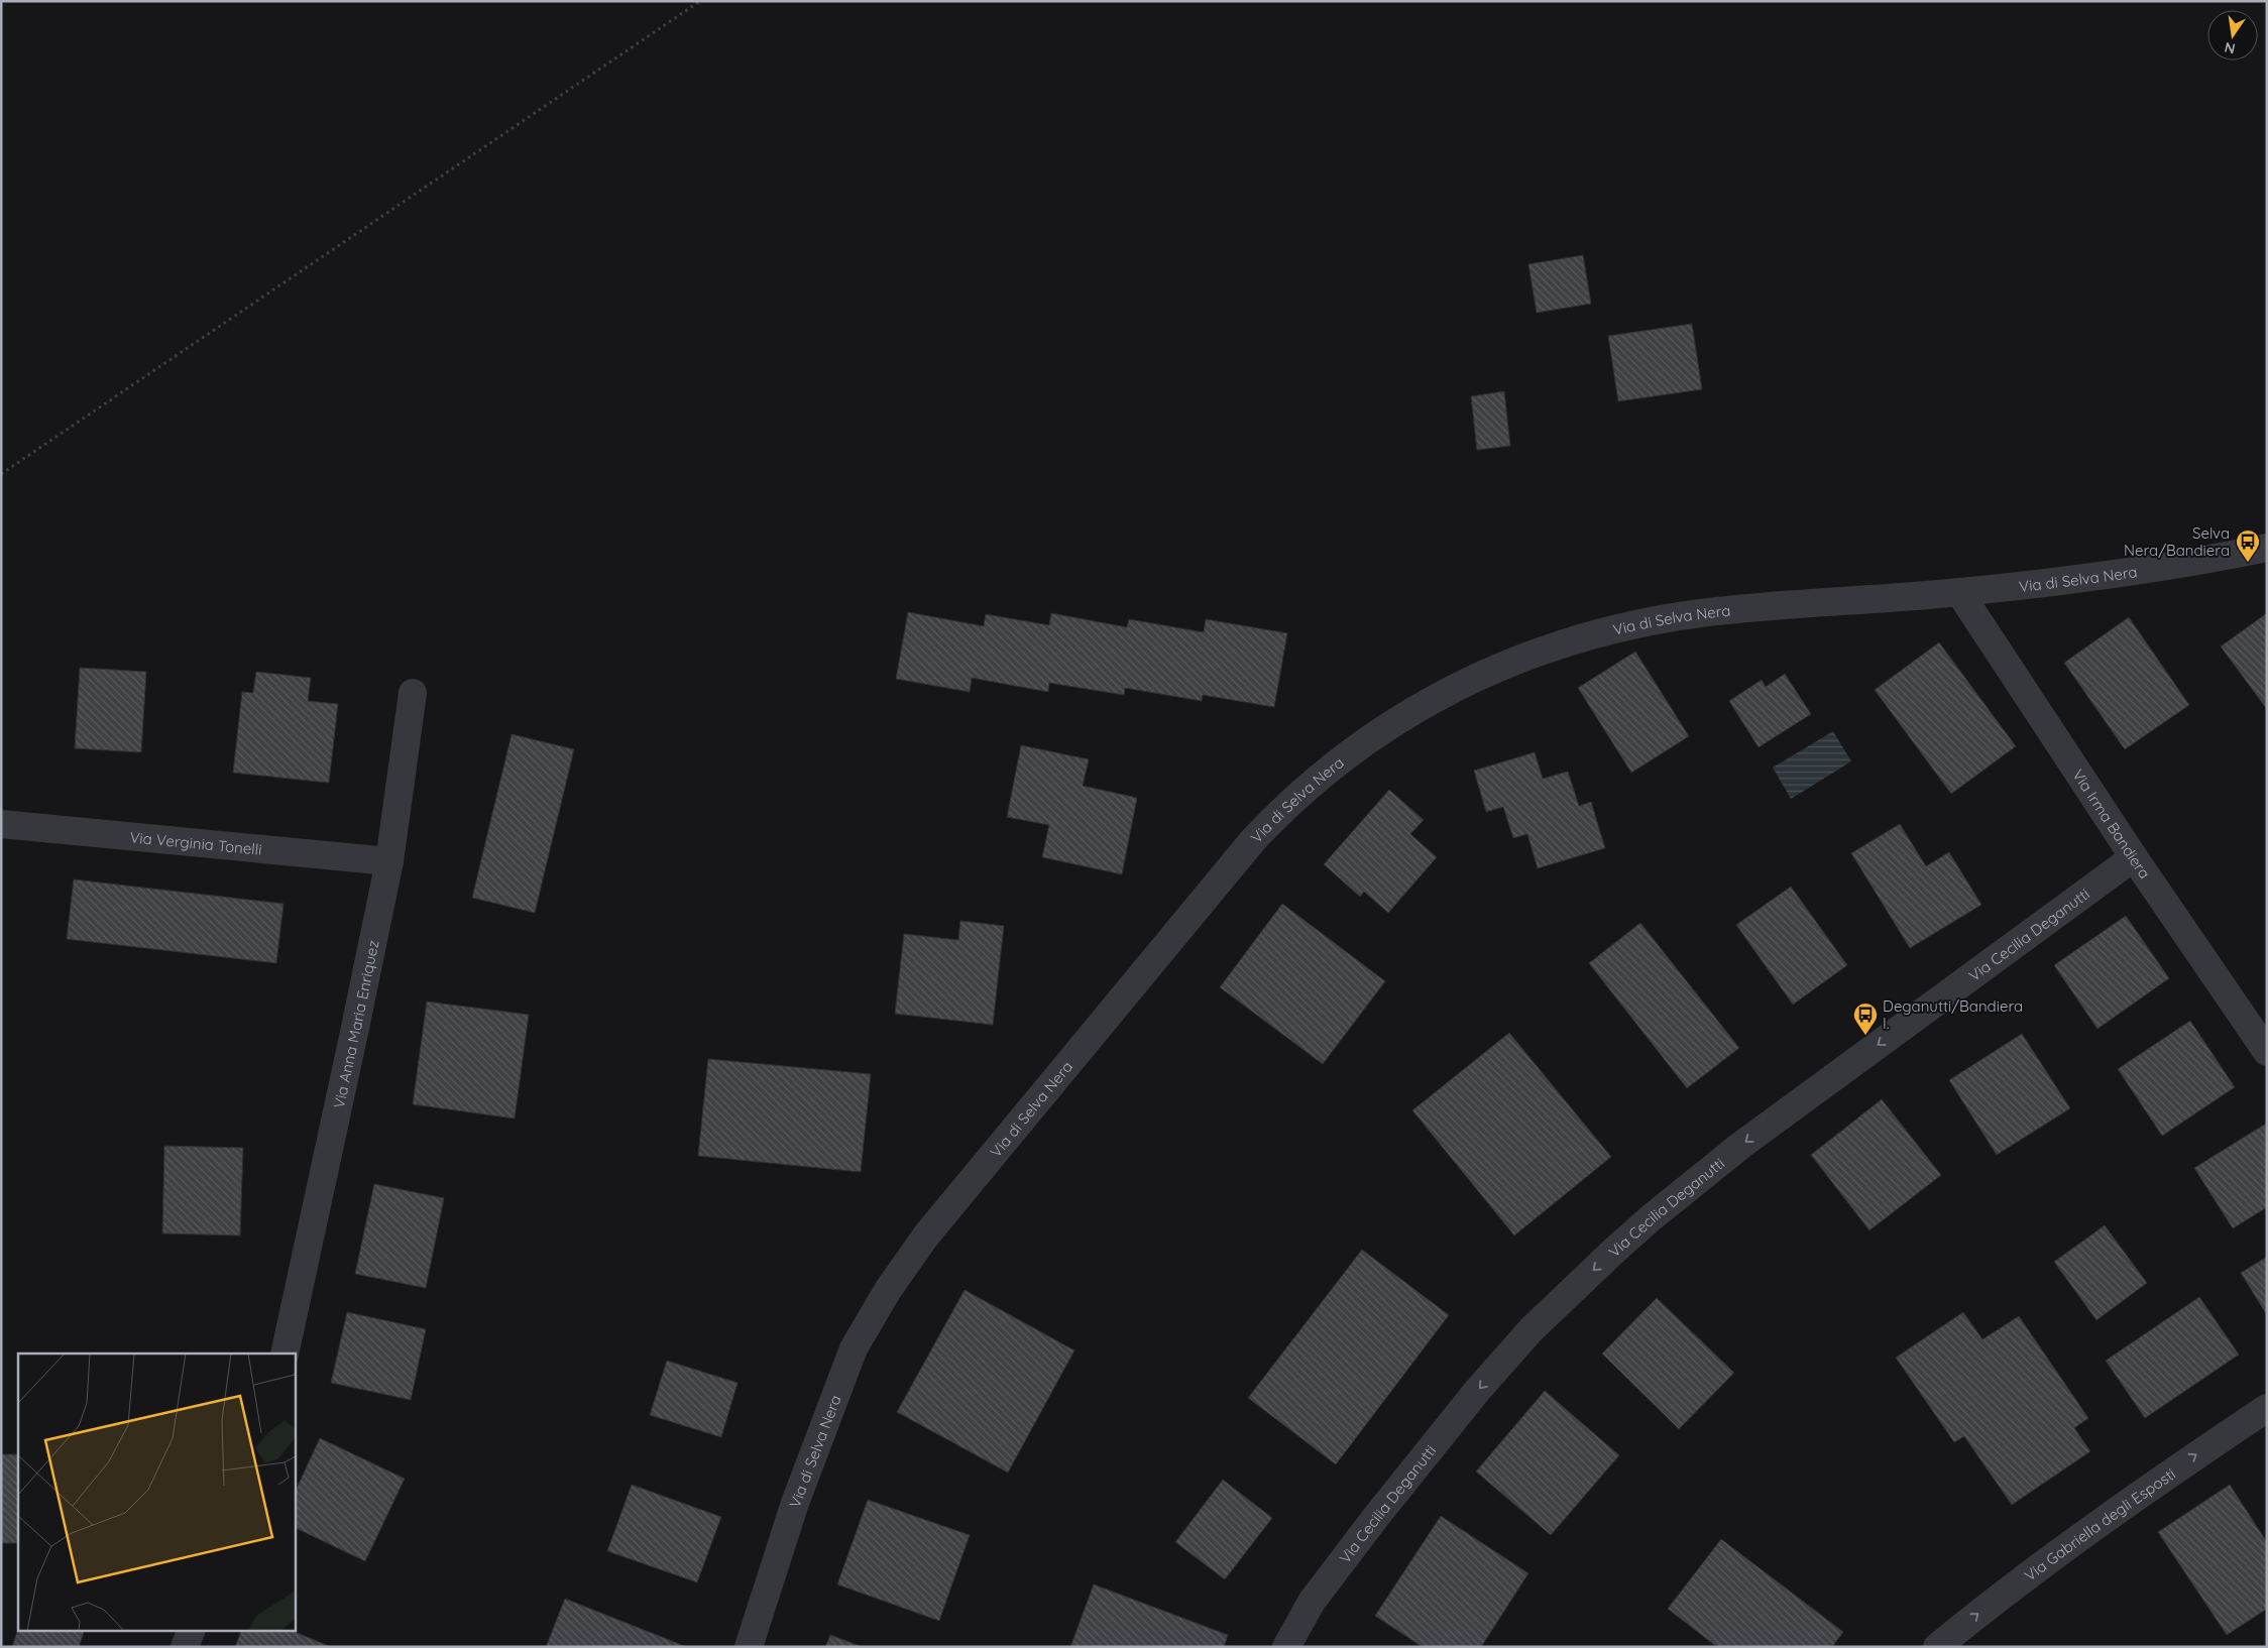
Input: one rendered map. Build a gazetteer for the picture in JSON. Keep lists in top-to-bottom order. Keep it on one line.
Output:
{"streets":{"street":["Via di Selva Nera","Via Irma Bandiera","Via Verginia Tonelli","Via Cecilia Deganutti","Via Anna Maria Enriquez","Via Gabriella degli Esposti"]},"crossings":[["Via di Selva Nera","Via Irma Bandiera"],["Via Irma Bandiera","Via Cecilia Deganutti"],["Via Verginia Tonelli","Via Anna Maria Enriquez"]],"one_way":["Via Cecilia Deganutti","Via Gabriella degli Esposti"],"places":{"bus stop":["Selva Nera/Bandiera","Deganutti/Bandiera I."]},"north":"bottom"}
